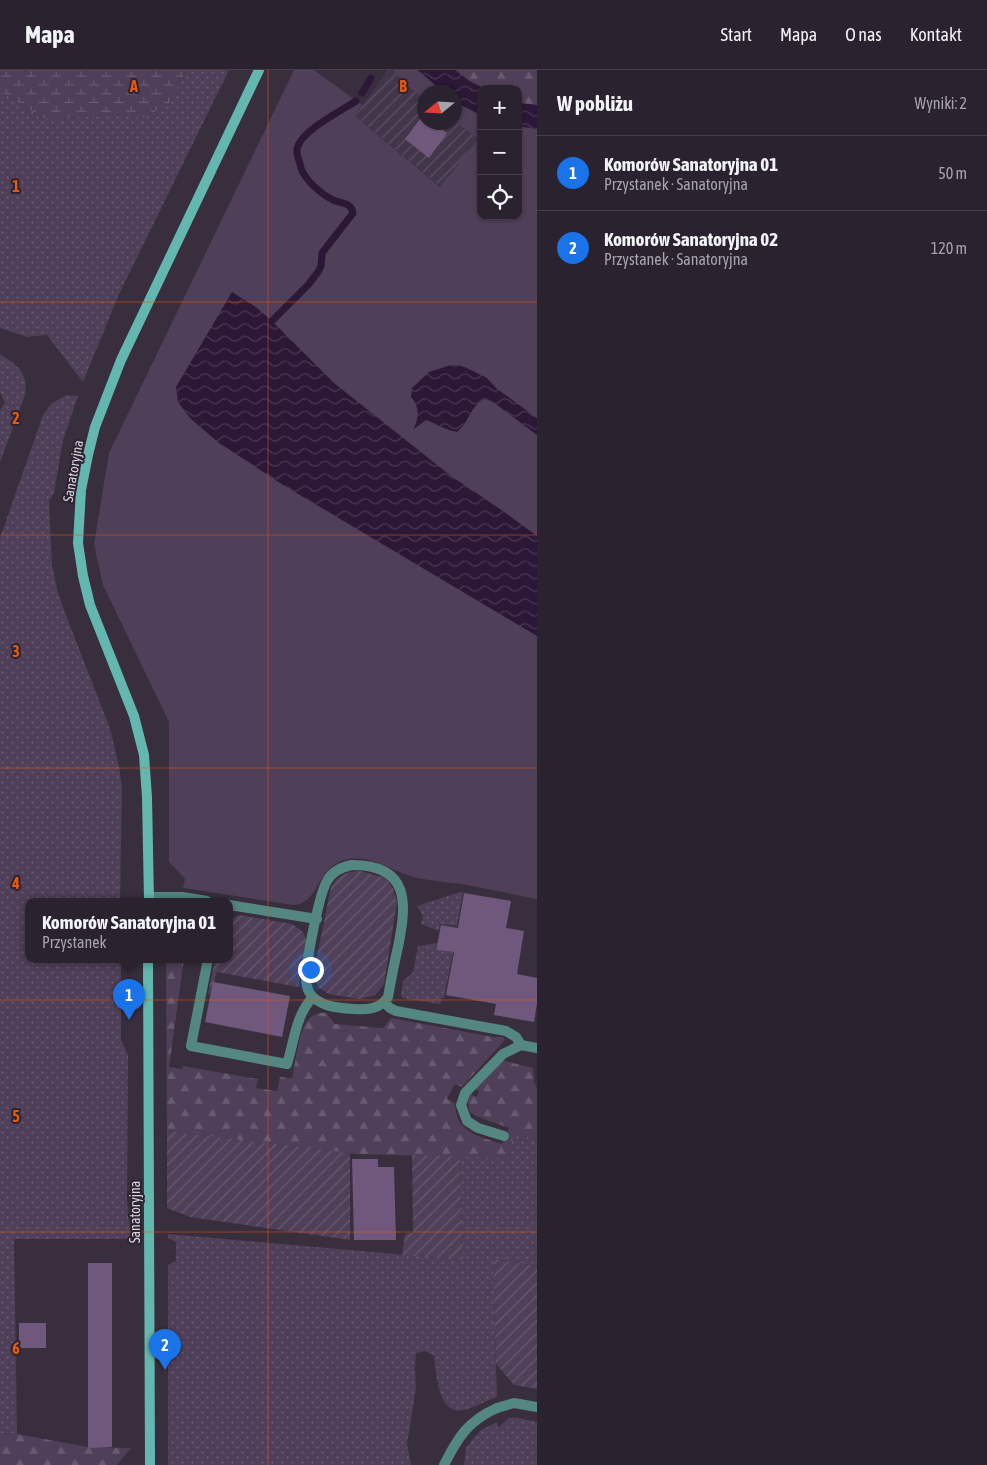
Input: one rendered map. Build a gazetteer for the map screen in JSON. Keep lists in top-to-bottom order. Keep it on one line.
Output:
{"streets":{"street":["Sanatoryjna"]},"north":"left","page":{"header":"Mapa","nav":["Start","Mapa","O nas","Kontakt"],"heading":["W pobliżu","Wyniki: 2"],"map_buttons":["+","−"],"list":[{"mark":"1","name":"Komorów Sanatoryjna 01","note":"Przystanek · Sanatoryjna","value":"50 m"},{"mark":"2","name":"Komorów Sanatoryjna 02","note":"Przystanek · Sanatoryjna","value":"120 m"}],"popup":["Komorów Sanatoryjna 01","Przystanek"],"pins":["1","2"]},"grid":{"columns":["A","B"],"rows":["1","2","3","4","5","6"]}}
